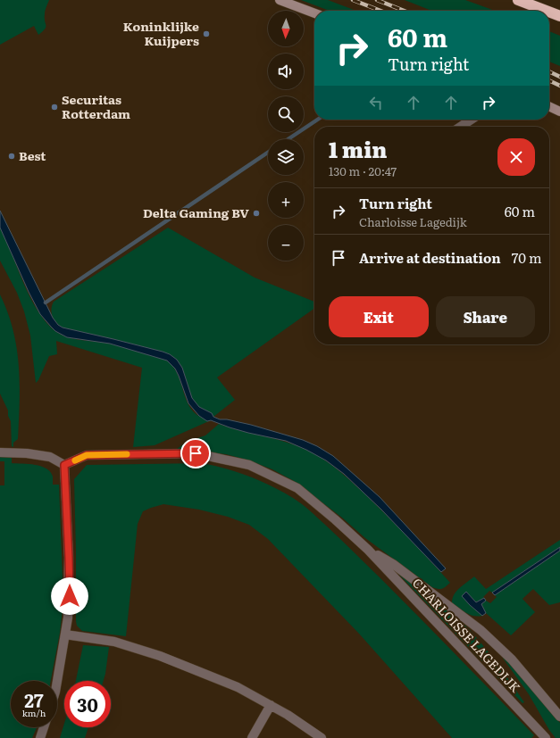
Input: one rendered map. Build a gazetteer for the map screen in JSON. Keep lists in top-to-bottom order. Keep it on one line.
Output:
{"streets":{"street":["CHARLOISSE LAGEDIJK"]},"places":["Koninklijke Kuijpers","Securitas Rotterdam","Best","Delta Gaming BV"],"north":"bottom","page":{"map_buttons":["+","−"],"turn":["60 m","Turn right"],"heading":["1 min","130 m · 20:47"],"list":[{"name":"Turn right","note":"Charloisse Lagedijk","value":"60 m"},{"name":"Arrive at destination","value":"70 m"}],"buttons":["Exit","Share"],"speed":"27 km/h","limit":"30"}}
